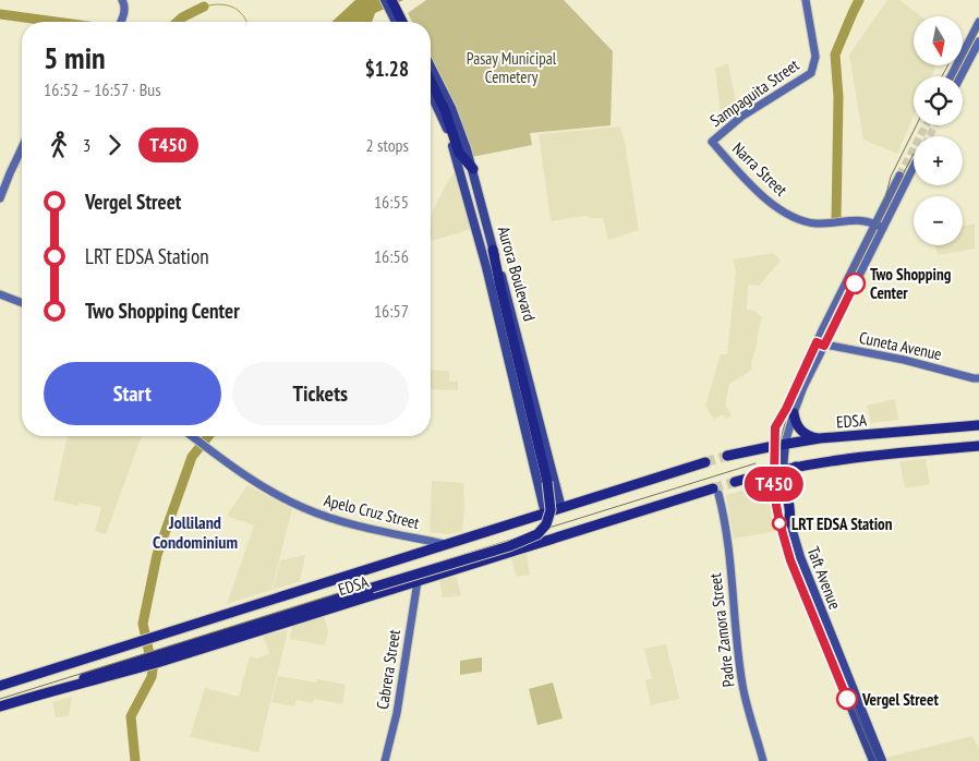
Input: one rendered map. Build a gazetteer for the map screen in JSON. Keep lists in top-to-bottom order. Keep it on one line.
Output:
{"streets":{"highway":["EDSA"],"main road":["Aurora Boulevard","Taft Avenue"],"street":["Sampaguita Street","Narra Street","Cuneta Avenue","Apelo Cruz Street","Padre Zamora Street","Cabrera Street"]},"crossings":[["Sampaguita Street","Narra Street"],["Narra Street","Taft Avenue"],["Aurora Boulevard","EDSA"],["Cuneta Avenue","Taft Avenue"],["EDSA","Apelo Cruz Street"],["EDSA","Taft Avenue"],["EDSA","Padre Zamora Street"],["EDSA","Cabrera Street"]],"districts":["Jolliland Condominium"],"parks":["Pasay Municipal Cemetery"],"places":["Two Shopping Center","LRT EDSA Station","Vergel Street"],"lines":["bus line T450"],"north":"bottom","page":{"on_map":"T450","map_buttons":["+","−"],"heading":["5 min","16:52 – 16:57 · Bus","$1.28"],"legs":["3","T450","2 stops"],"list":[{"name":"Vergel Street","value":"16:55"},{"name":"LRT EDSA Station","value":"16:56"},{"name":"Two Shopping Center","value":"16:57"}],"buttons":["Start","Tickets"]}}
